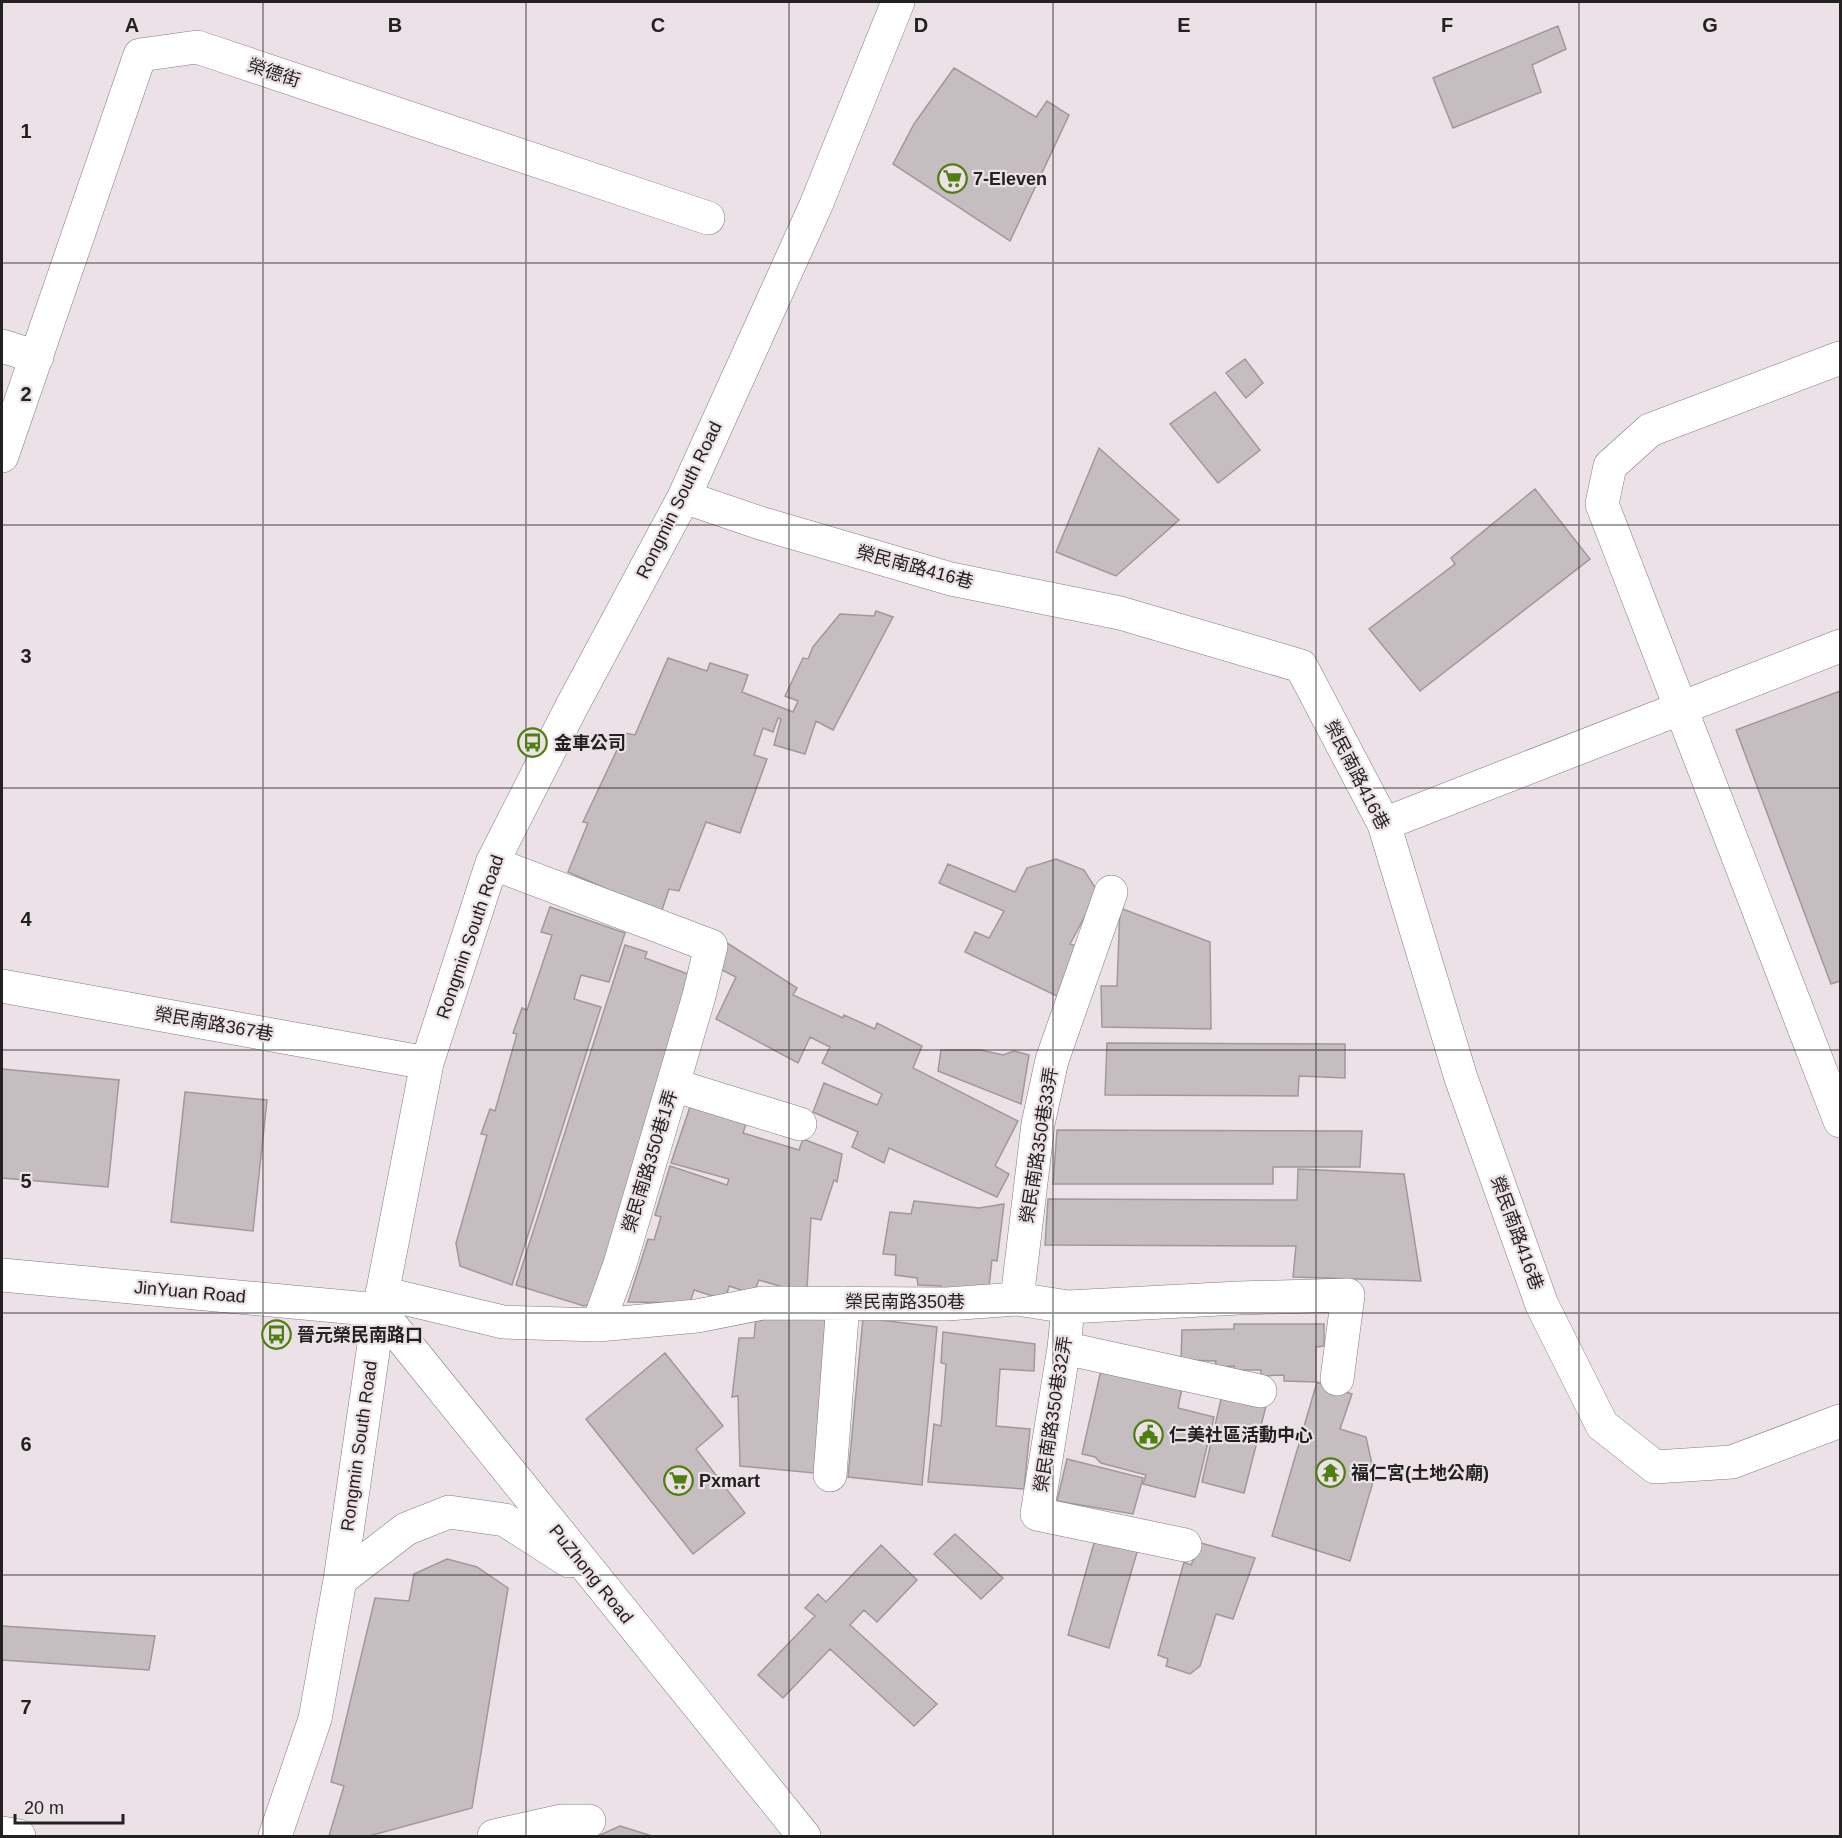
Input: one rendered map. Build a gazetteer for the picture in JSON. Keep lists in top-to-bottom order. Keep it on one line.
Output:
{"streets":{"street":["榮德街","Rongmin South Road","榮民南路416巷","榮民南路367巷","榮民南路350巷33弄","榮民南路350巷1弄","JinYuan Road","榮民南路350巷","榮民南路350巷32弄","PuZhong Road"]},"crossings":[["Rongmin South Road","榮民南路416巷"],["Rongmin South Road","榮民南路367巷"],["Rongmin South Road","榮民南路350巷1弄"],["Rongmin South Road","JinYuan Road"],["Rongmin South Road","榮民南路350巷"],["Rongmin South Road","PuZhong Road"],["榮民南路350巷33弄","榮民南路350巷"],["榮民南路350巷1弄","榮民南路350巷"],["JinYuan Road","榮民南路350巷"],["JinYuan Road","PuZhong Road"],["榮民南路350巷","榮民南路350巷32弄"],["榮民南路350巷","PuZhong Road"]],"places":{"supermarket":["7-Eleven","Pxmart"],"bus stop":["金車公司","晉元榮民南路口"],"public building":["仁美社區活動中心"],"temple":["福仁宮(土地公廟)"]},"scale_bar":"20 m","grid":{"columns":["A","B","C","D","E","F","G"],"rows":["1","2","3","4","5","6","7"]}}
